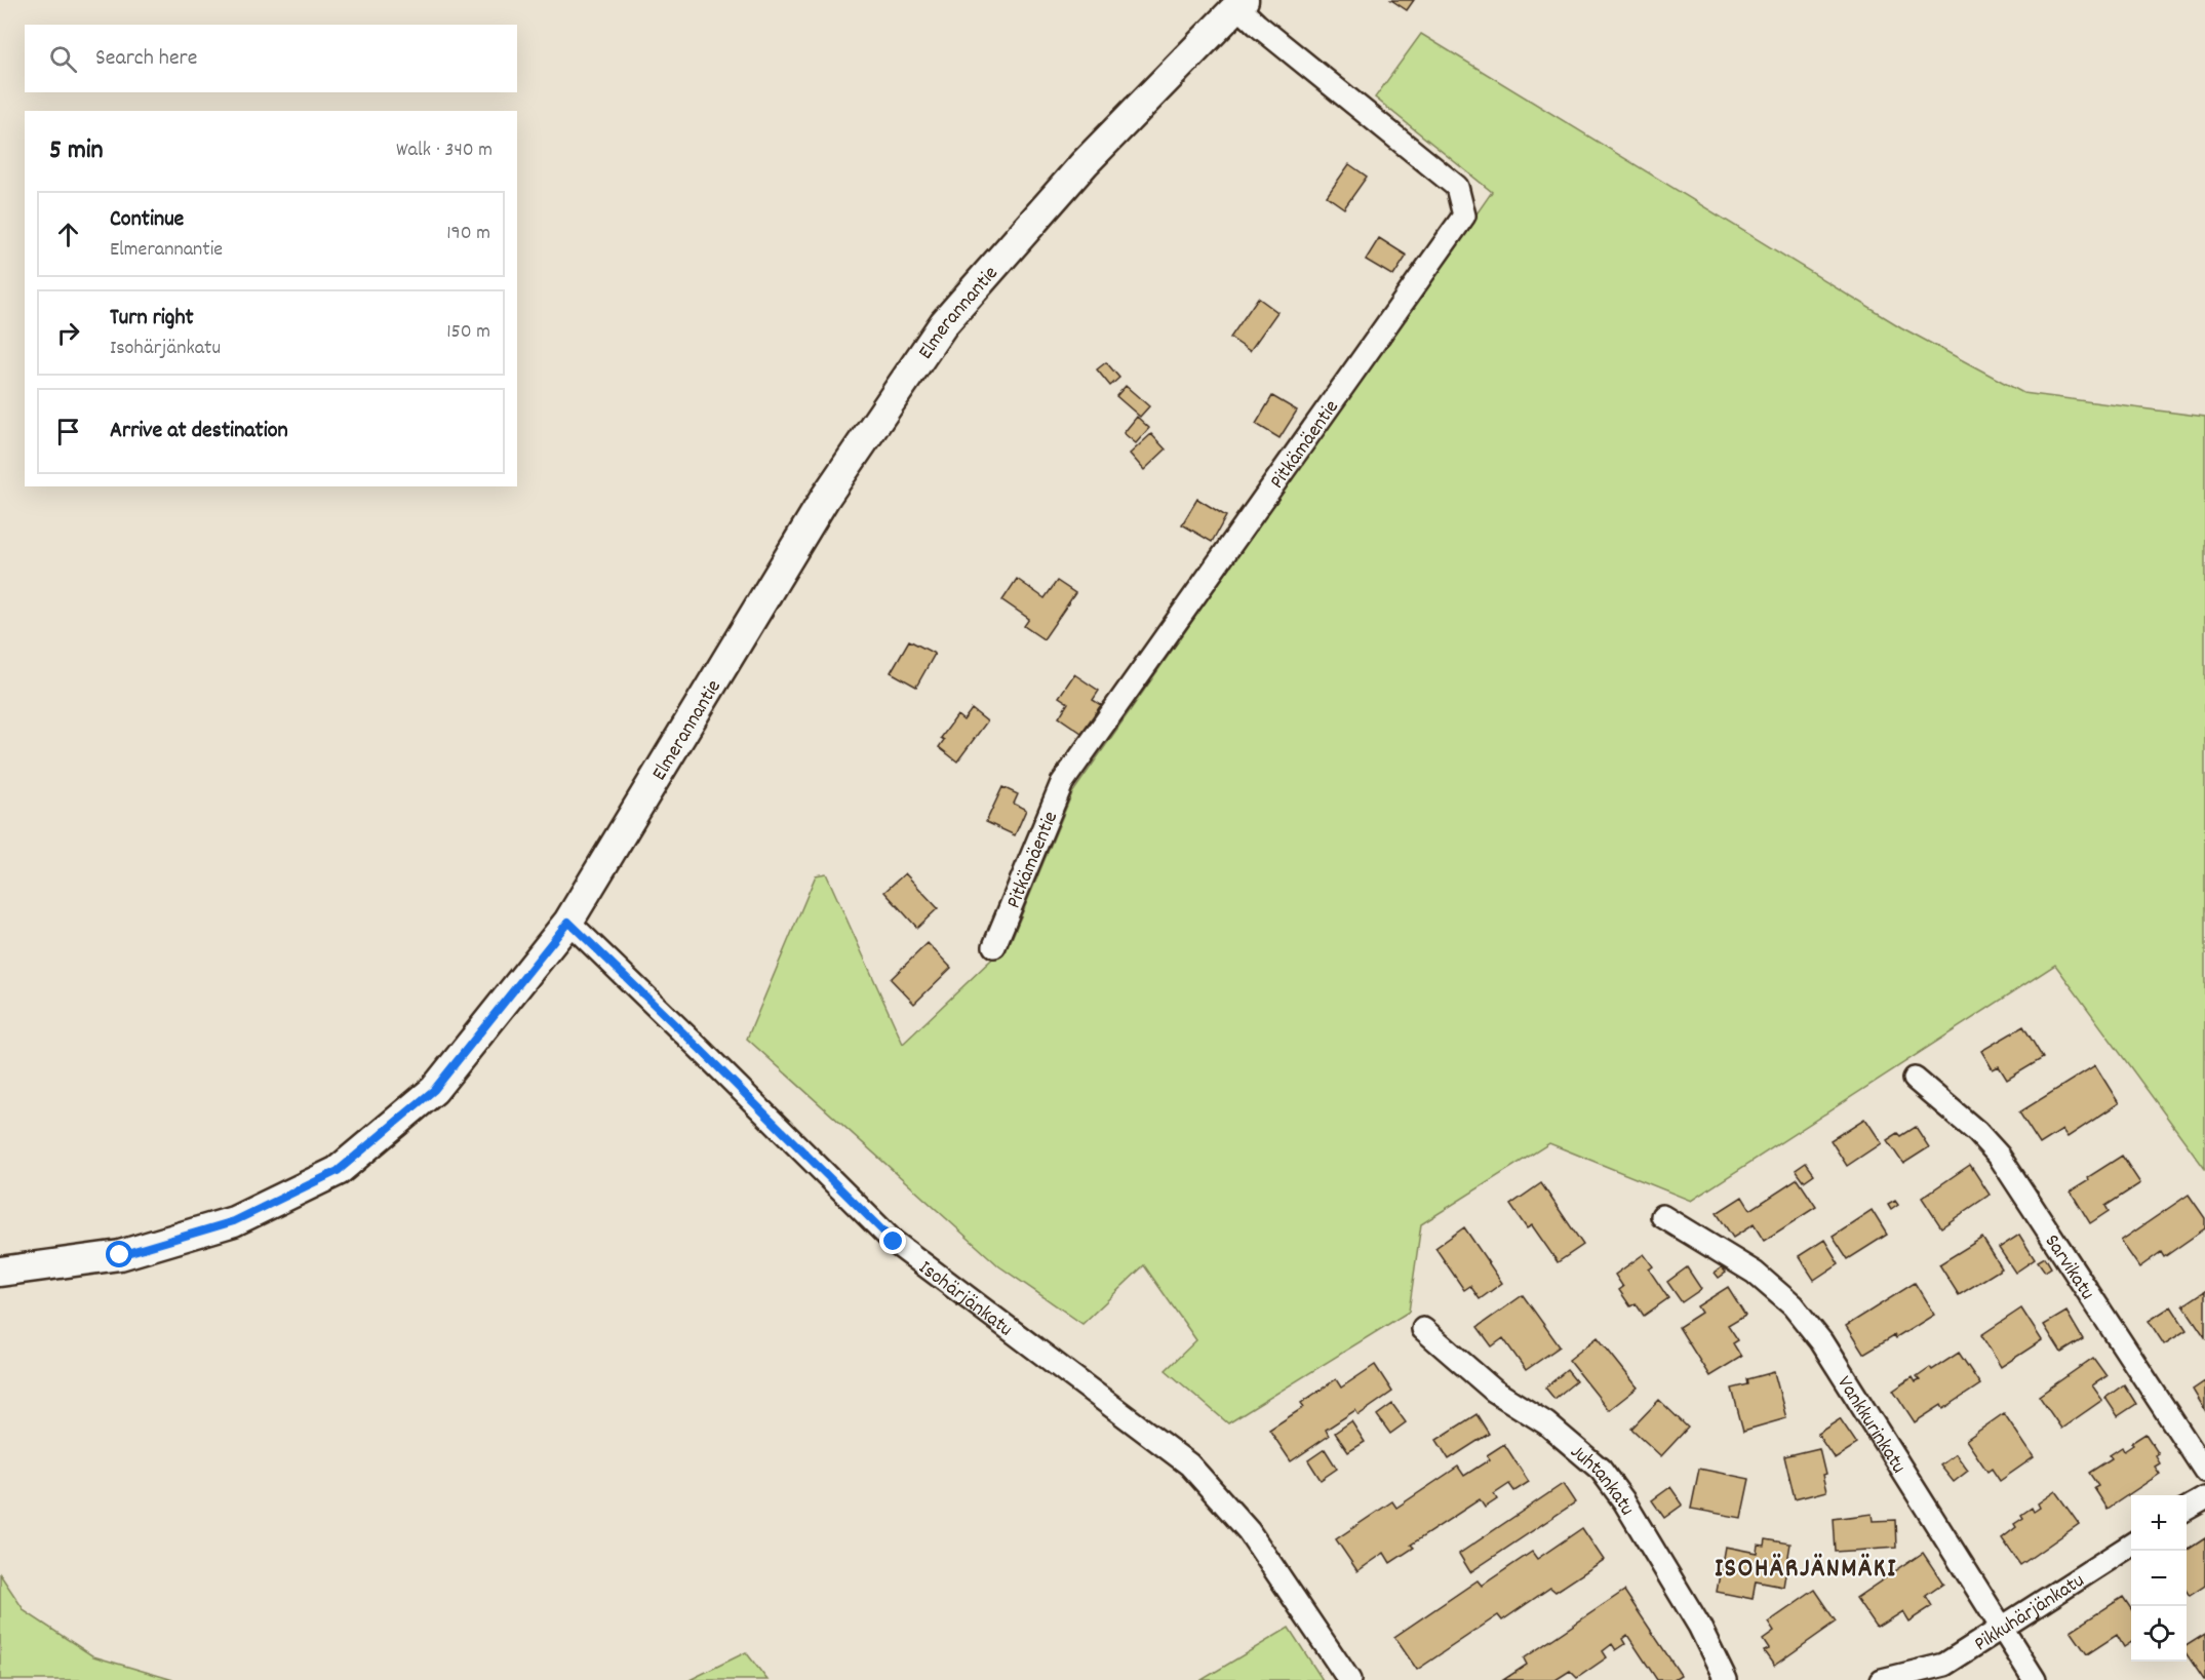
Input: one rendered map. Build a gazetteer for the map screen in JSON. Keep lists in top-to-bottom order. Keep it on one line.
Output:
{"streets":{"street":["Elmerannantie","Pitkämäentie","Sarvikatu","Isohärjänkatu","Vankkurinkatu","Juhtankatu","Pikkuhärjänkatu"]},"crossings":[["Elmerannantie","Pitkämäentie"],["Elmerannantie","Isohärjänkatu"],["Vankkurinkatu","Pikkuhärjänkatu"]],"districts":["ISOHÄRJÄNMÄKI"],"page":{"search":"Search here","heading":["5 min","Walk · 340 m"],"list":[["Continue","Elmerannantie","190 m"],["Turn right","Isohärjänkatu","150 m"],"Arrive at destination"],"map_buttons":["+","−"]}}
